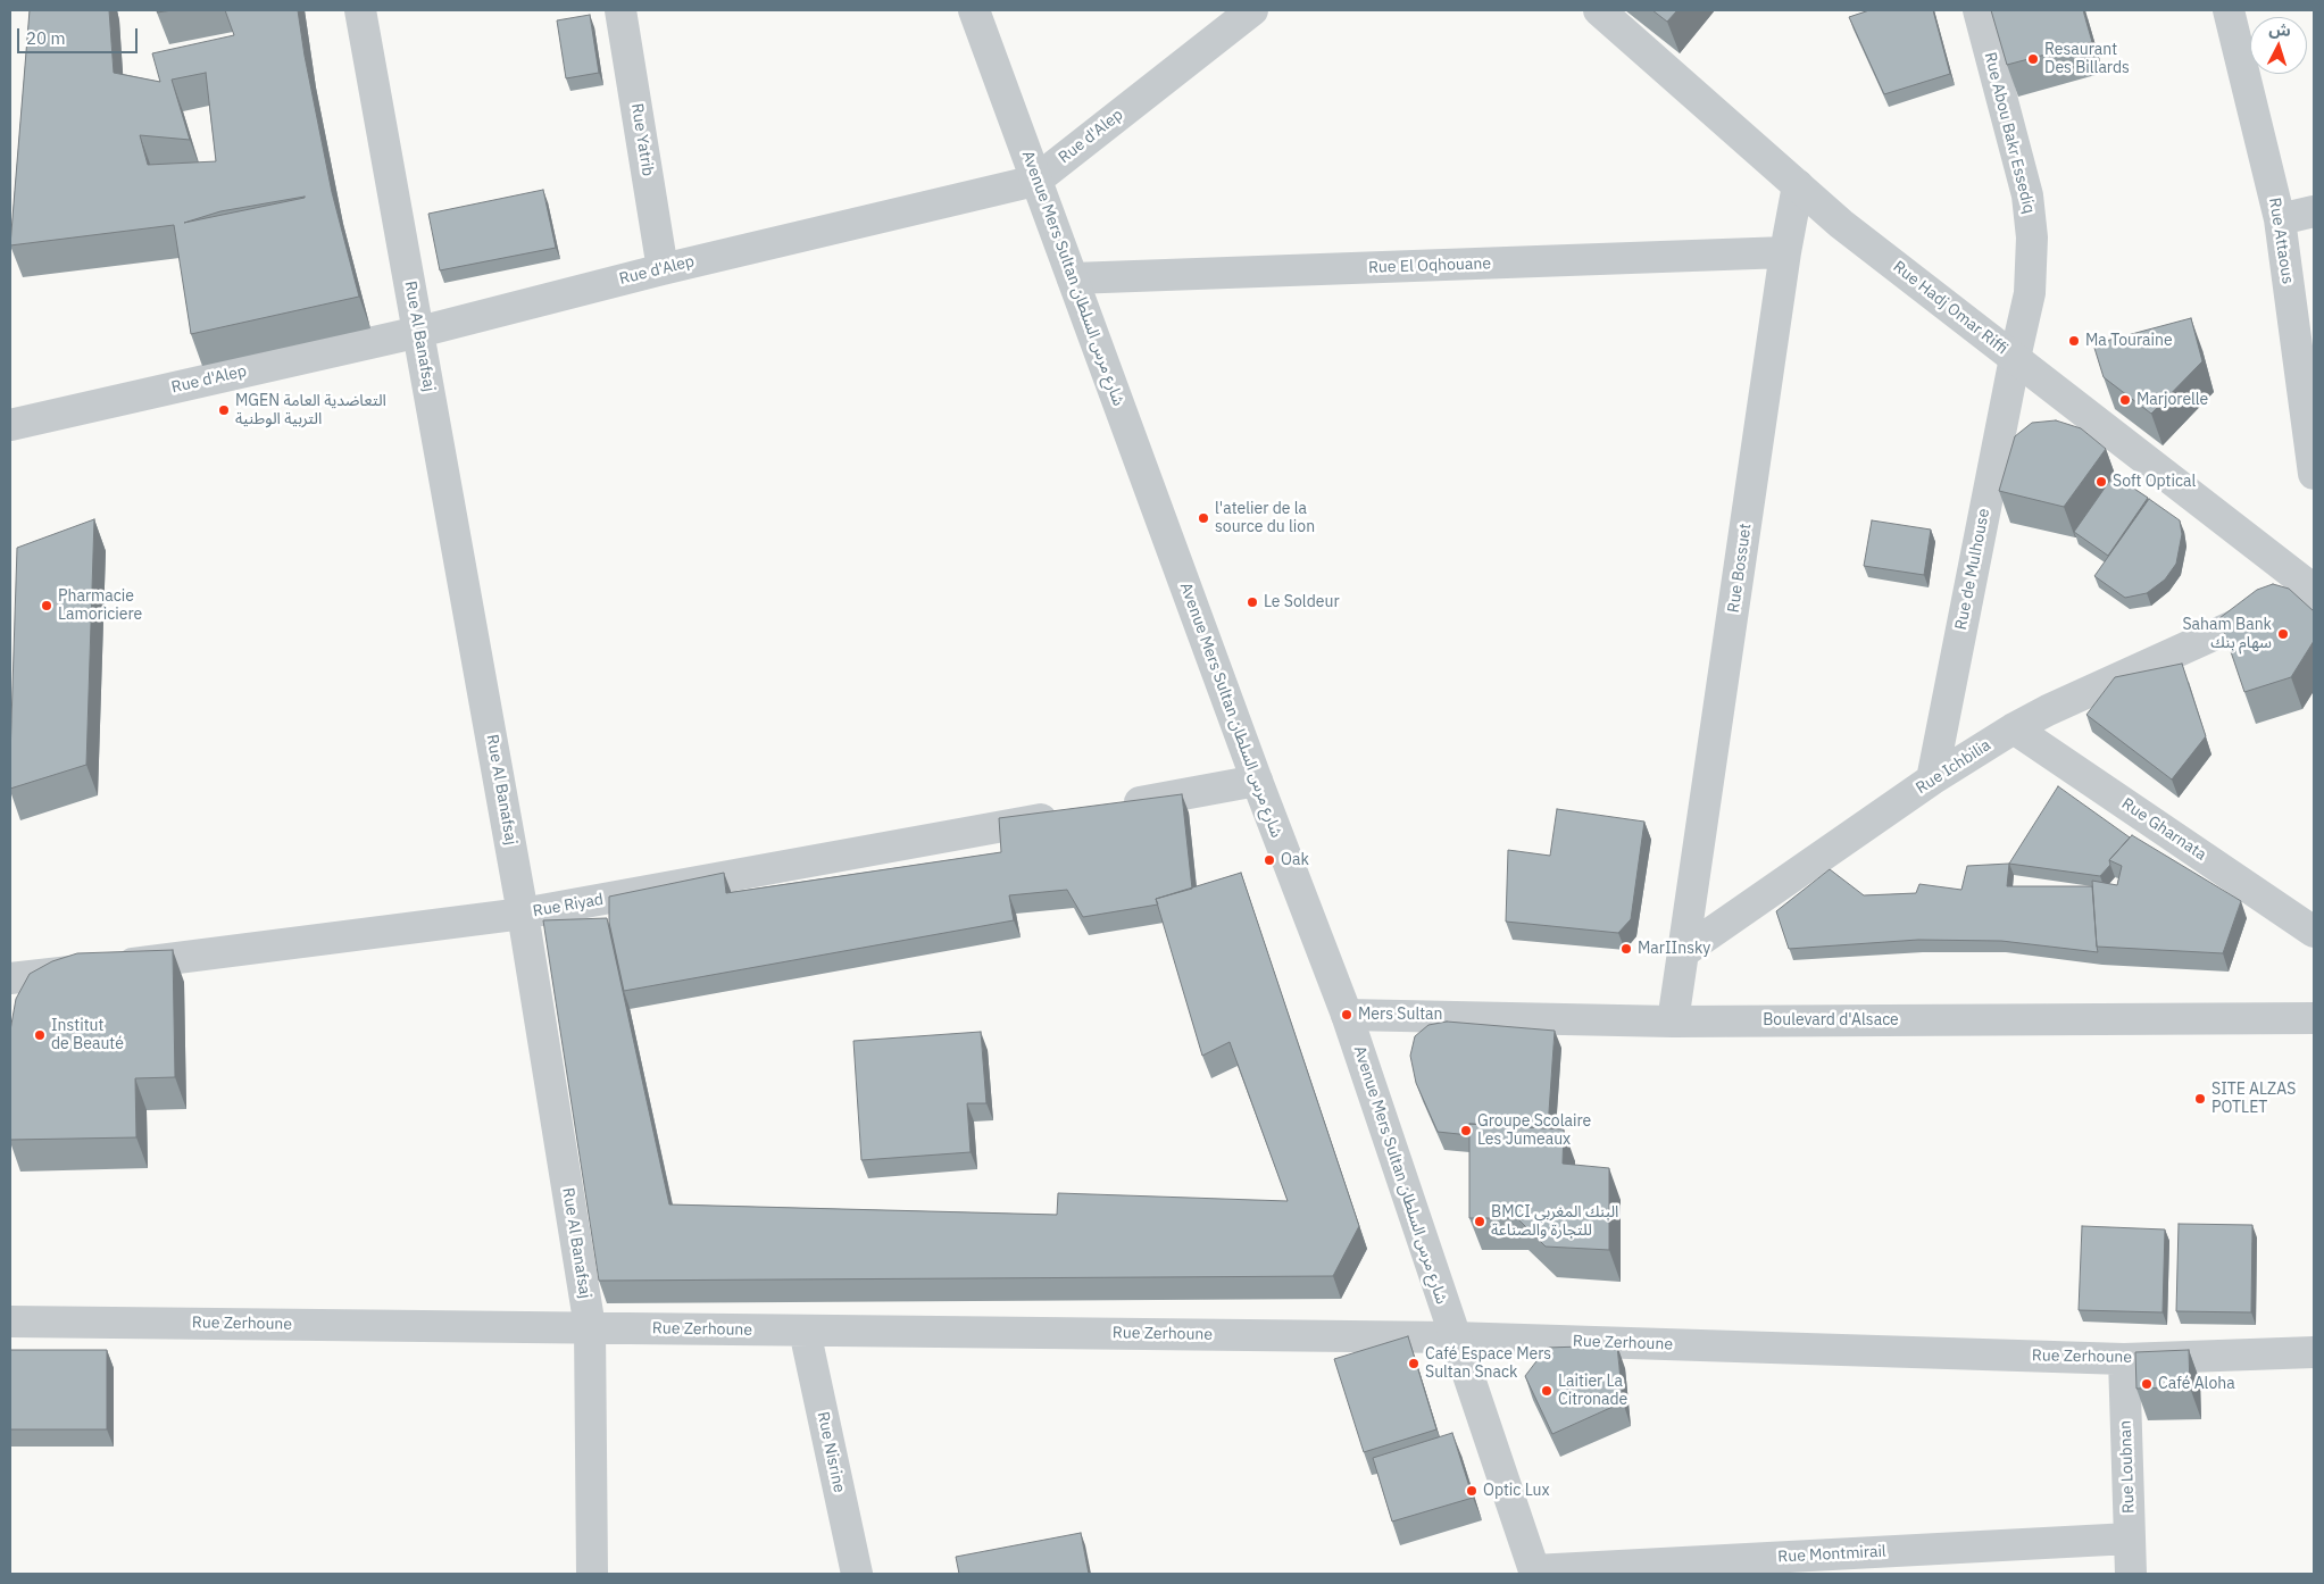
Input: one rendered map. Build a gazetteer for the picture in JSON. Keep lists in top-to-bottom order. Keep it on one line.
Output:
{"streets":{"street":["Rue Abou Bakr Essediq","Rue d'Alep","Rue Yatrib","Rue Attaous","Rue El Oqhouane","Avenue Mers Sultan شارع مرس السلطان","Rue Hadj Omar Riffi","Rue Al Banafsaj","Rue Bossuet","Rue de Mulhouse","Rue Ichbilia","Rue Gharnata","Rue Riyad","Boulevard d'Alsace","Rue Zerhoune","Rue Nisrine","Rue Loubnan","Rue Montmirail"]},"crossings":[["Rue Abou Bakr Essediq","Rue Hadj Omar Riffi"],["Rue Abou Bakr Essediq","Rue de Mulhouse"],["Rue d'Alep","Rue Yatrib"],["Rue d'Alep","Avenue Mers Sultan شارع مرس السلطان"],["Rue d'Alep","Rue Al Banafsaj"],["Rue El Oqhouane","Avenue Mers Sultan شارع مرس السلطان"],["Rue El Oqhouane","Rue Bossuet"],["Avenue Mers Sultan شارع مرس السلطان","Boulevard d'Alsace"],["Avenue Mers Sultan شارع مرس السلطان","Rue Zerhoune"],["Avenue Mers Sultan شارع مرس السلطان","Rue Montmirail"],["Rue Hadj Omar Riffi","Rue Bossuet"],["Rue Hadj Omar Riffi","Rue de Mulhouse"],["Rue Al Banafsaj","Rue Riyad"],["Rue Al Banafsaj","Rue Zerhoune"],["Rue Bossuet","Rue Ichbilia"],["Rue de Mulhouse","Rue Ichbilia"],["Rue Ichbilia","Rue Gharnata"],["Rue Zerhoune","Rue Nisrine"],["Rue Zerhoune","Rue Loubnan"],["Rue Loubnan","Rue Montmirail"]],"places":["Resaurant Des Billards","Ma Touraine","Marjorelle","MGEN التعاضدية العامة التربية الوطنية","Soft Optical","l'atelier de la source du lion","Le Soldeur","Pharmacie Lamoriciere","Saham Bank سهام بنك","Oak","MarIInsky","Mers Sultan","Institut de Beauté","SITE ALZAS POTLET","Groupe Scolaire Les Jumeaux","BMCI البنك المغربي للتجارة والصناعة","Café Espace Mers Sultan Snack","Café Aloha","Laitier La Citronade","Optic Lux"],"scale_bar":"20 m","north":"top"}
